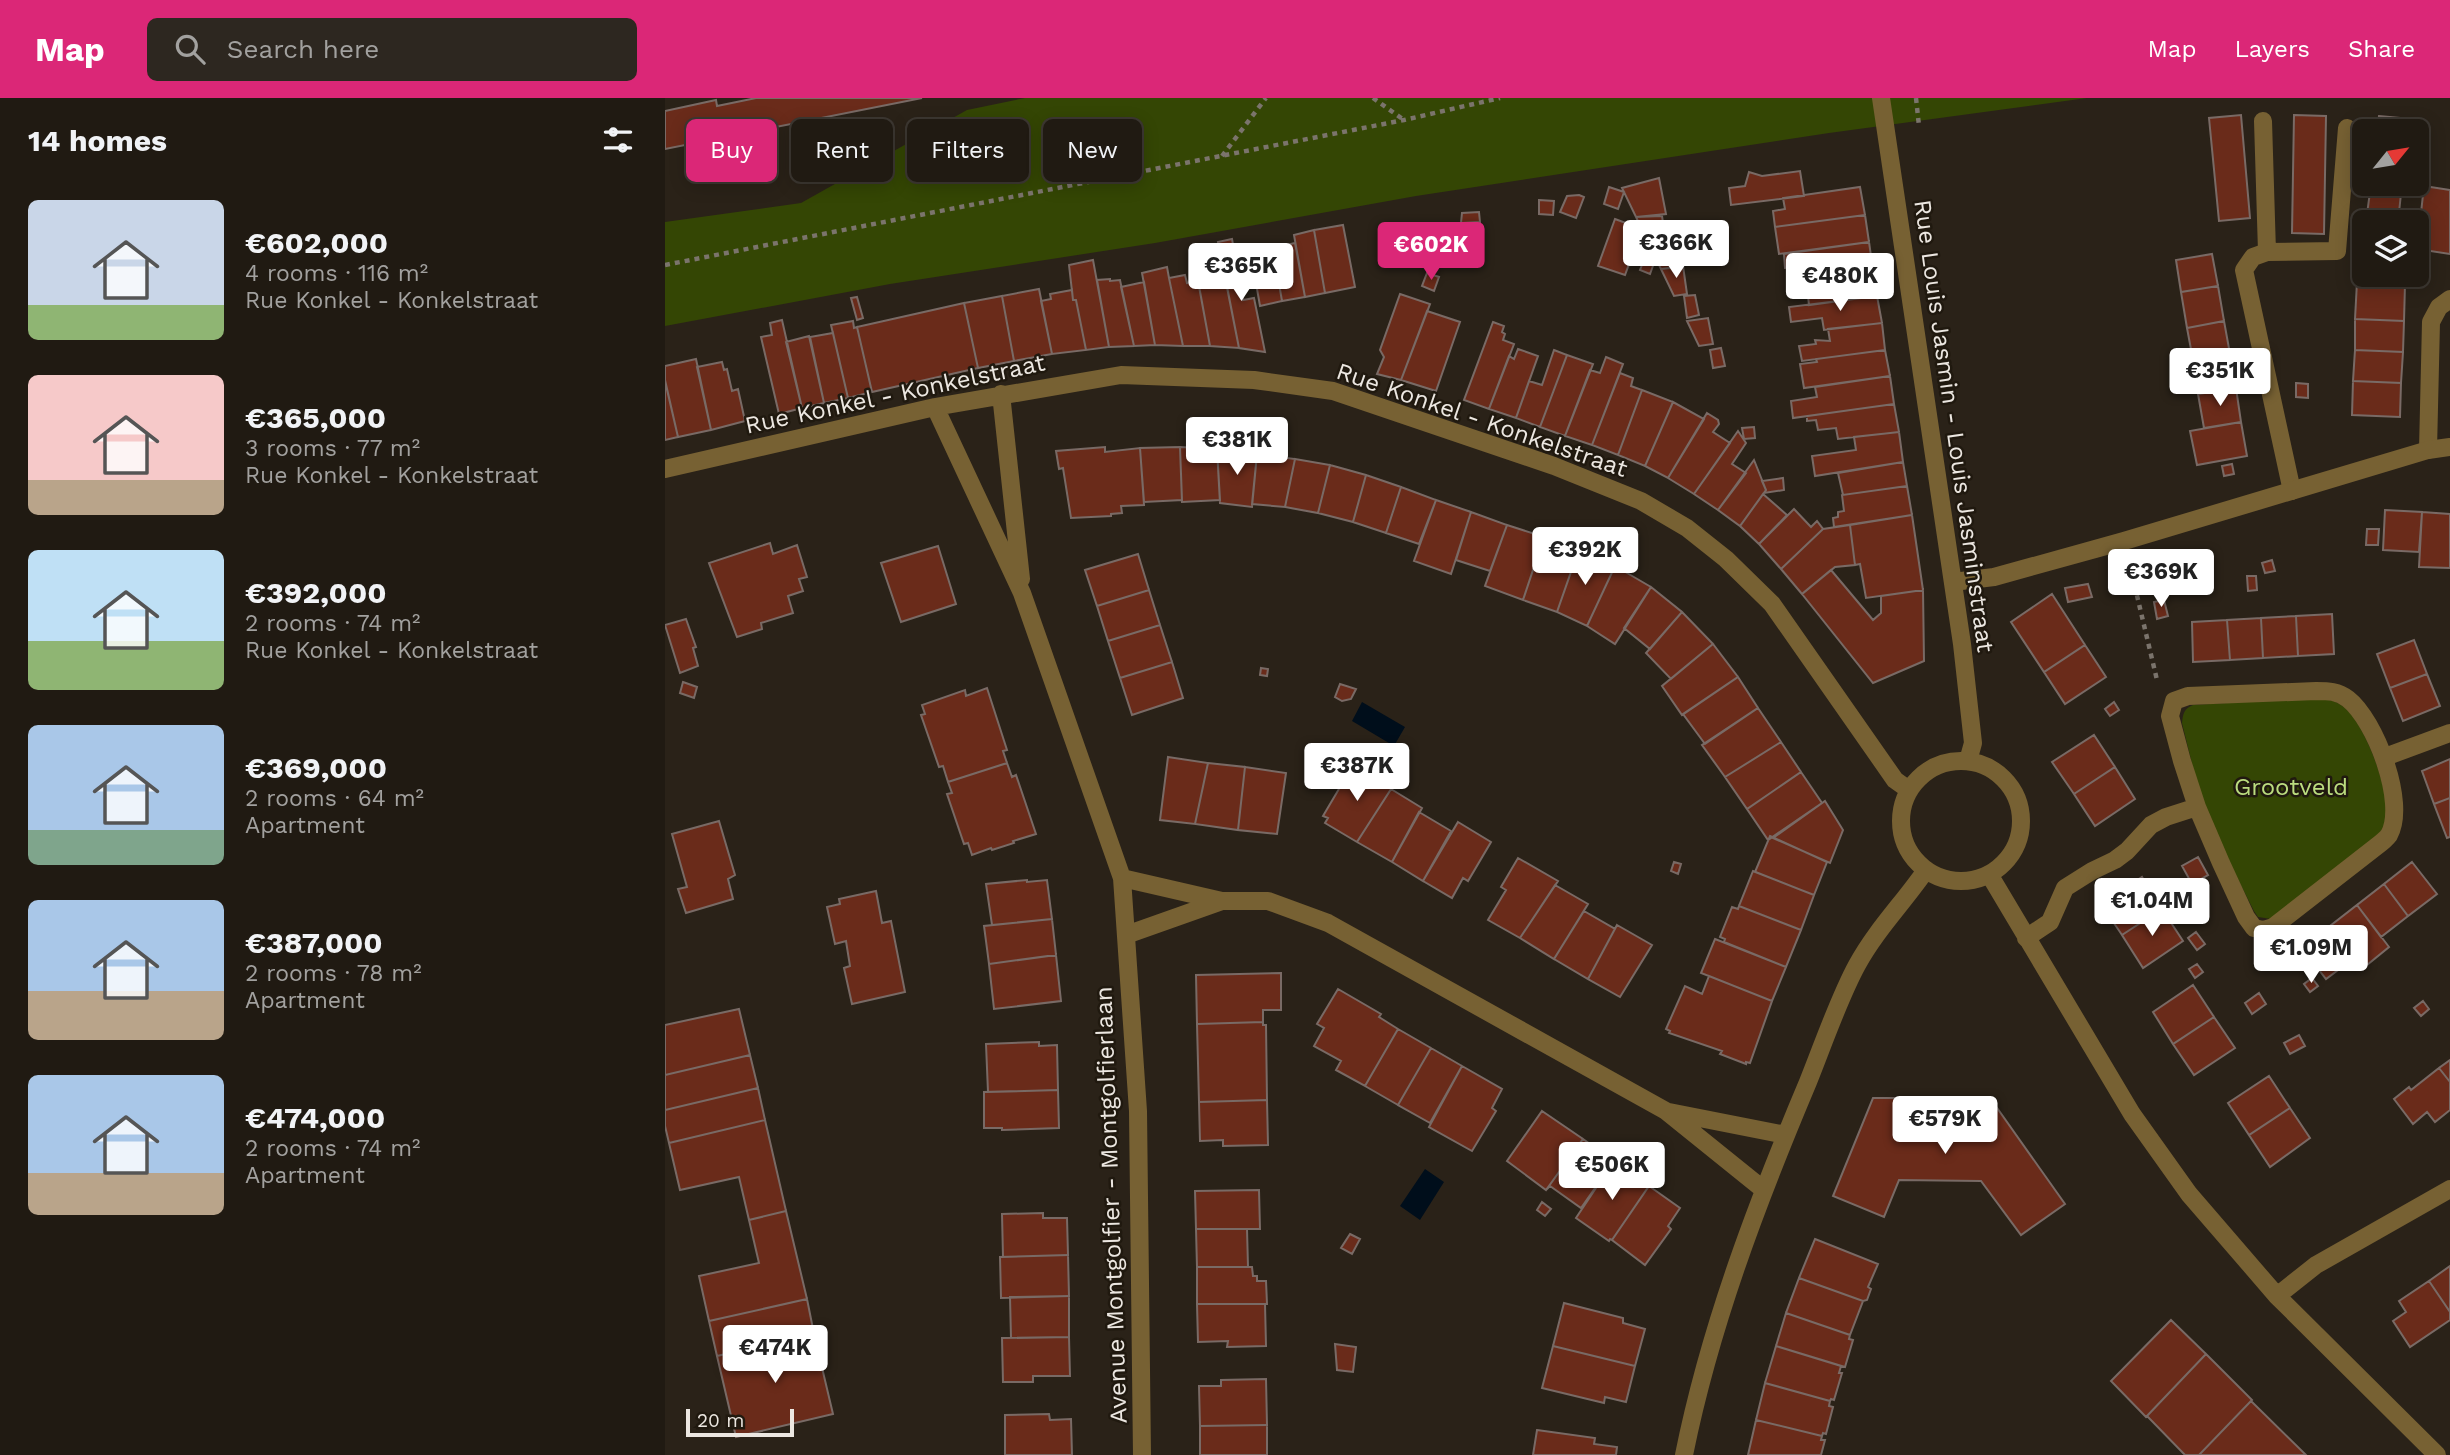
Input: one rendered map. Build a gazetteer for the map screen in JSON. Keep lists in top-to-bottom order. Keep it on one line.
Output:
{"streets":{"street":["Rue Konkel - Konkelstraat","Rue Louis Jasmin - Louis Jasminstraat","Avenue Montgolfier - Montgolfierlaan"]},"crossings":[["Rue Konkel - Konkelstraat","Rue Louis Jasmin - Louis Jasminstraat"],["Rue Konkel - Konkelstraat","Avenue Montgolfier - Montgolfierlaan"]],"parks":["Grootveld"],"scale_bar":"20 m","north":"top right","page":{"header":"Map","search":"Search here","nav":["Map","Layers","Share"],"heading":"14 homes","chip":["Buy","Rent","Filters","New"],"list":[{"name":"€602,000","note":"4 rooms · 116 m² · Rue Konkel - Konkelstraat"},{"name":"€365,000","note":"3 rooms · 77 m² · Rue Konkel - Konkelstraat"},{"name":"€392,000","note":"2 rooms · 74 m² · Rue Konkel - Konkelstraat"},{"name":"€369,000","note":"2 rooms · 64 m² · Apartment"},{"name":"€387,000","note":"2 rooms · 78 m² · Apartment"},{"name":"€474,000","note":"2 rooms · 74 m² · Apartment"}],"price":["€366K","€602K","€365K","€480K","€351K","€381K","€392K","€369K","€387K","€1.04M","€1.09M","€579K","€506K","€474K"],"scale":"20 m"}}
